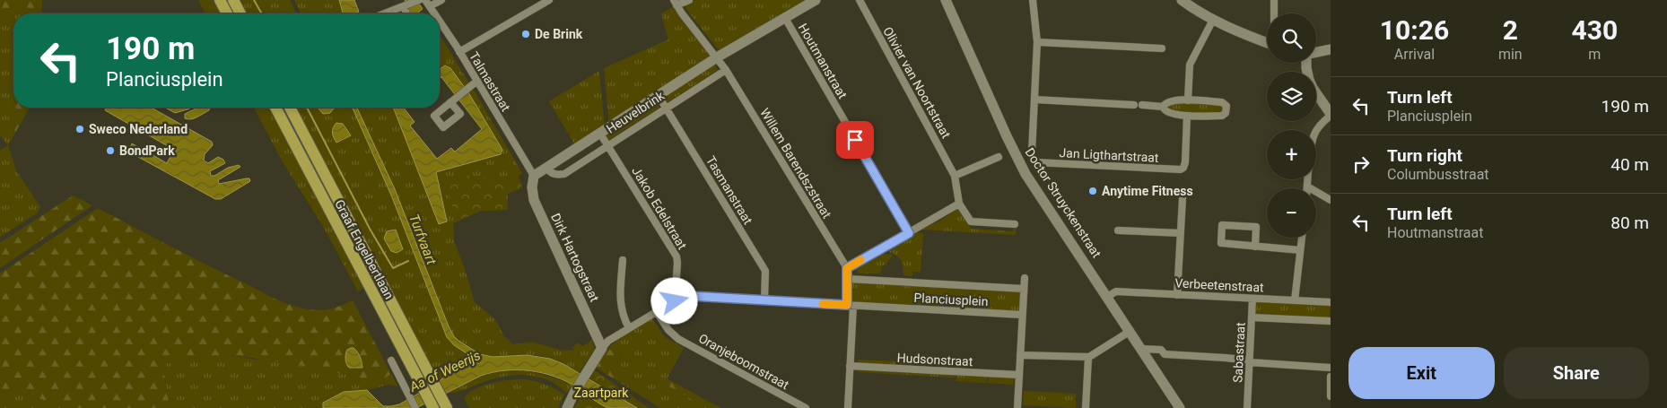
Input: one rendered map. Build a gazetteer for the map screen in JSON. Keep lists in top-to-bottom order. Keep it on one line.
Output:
{"streets":{"main road":["Graaf Engelbertlaan"],"street":["Houtmanstraat","Talmastraat","Olivier van Noortstraat","Heuvelbrink","Jan Ligthartstraat","Willem Barendszstraat","Tasmanstraat","Doctor Struyckenstraat","Jakob Edelstraat","Dirk Hartogstraat","Verbeetenstraat","Planciusplein","Sabastraat","Hudsonstraat","Oranjeboomstraat"]},"crossings":[["Houtmanstraat","Heuvelbrink"],["Talmastraat","Heuvelbrink"],["Talmastraat","Dirk Hartogstraat"],["Heuvelbrink","Willem Barendszstraat"],["Heuvelbrink","Tasmanstraat"],["Heuvelbrink","Jakob Edelstraat"],["Heuvelbrink","Dirk Hartogstraat"],["Tasmanstraat","Planciusplein"],["Doctor Struyckenstraat","Verbeetenstraat"],["Jakob Edelstraat","Planciusplein"],["Dirk Hartogstraat","Planciusplein"],["Verbeetenstraat","Sabastraat"],["Planciusplein","Oranjeboomstraat"]],"water":["Turfvaart","Aa of Weerijs"],"parks":["Zaartpark"],"places":["De Brink","Sweco Nederland","BondPark","Anytime Fitness"],"page":{"eta":["10:26","Arrival","2","min","430","m"],"map_buttons":["+","−"],"turn":["190 m","Planciusplein"],"list":[{"name":"Turn left","note":"Planciusplein","value":"190 m"},{"name":"Turn right","note":"Columbusstraat","value":"40 m"},{"name":"Turn left","note":"Houtmanstraat","value":"80 m"}],"buttons":["Exit","Share"]}}
